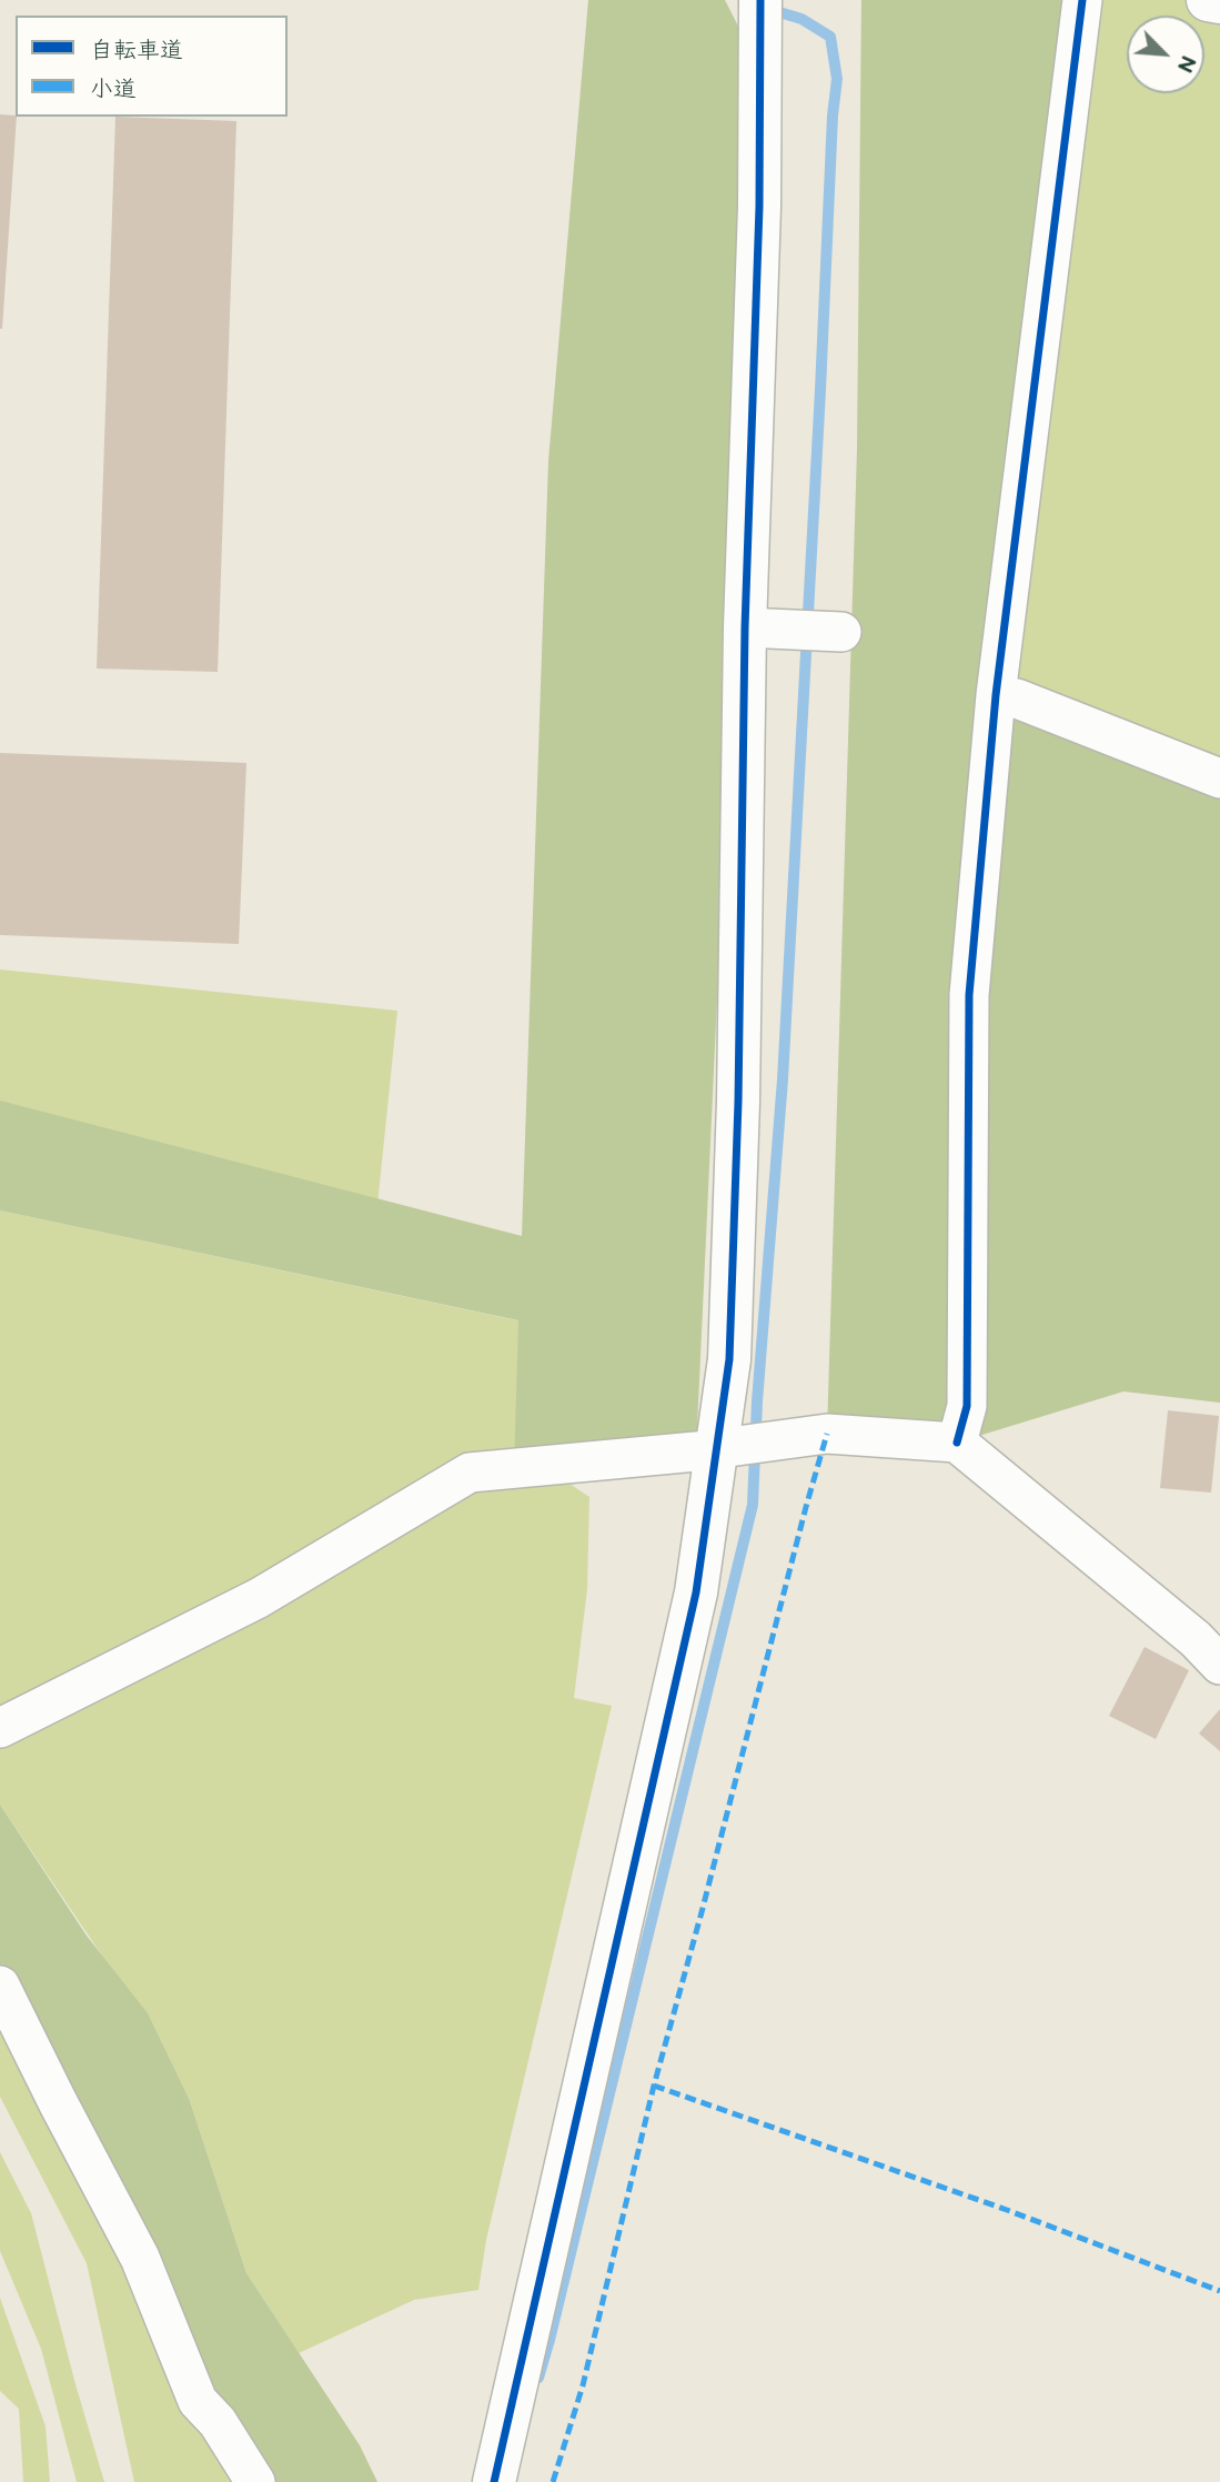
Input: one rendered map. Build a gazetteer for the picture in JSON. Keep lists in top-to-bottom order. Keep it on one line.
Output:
{"legend":["自転車道","小道"],"north":"bottom right"}
